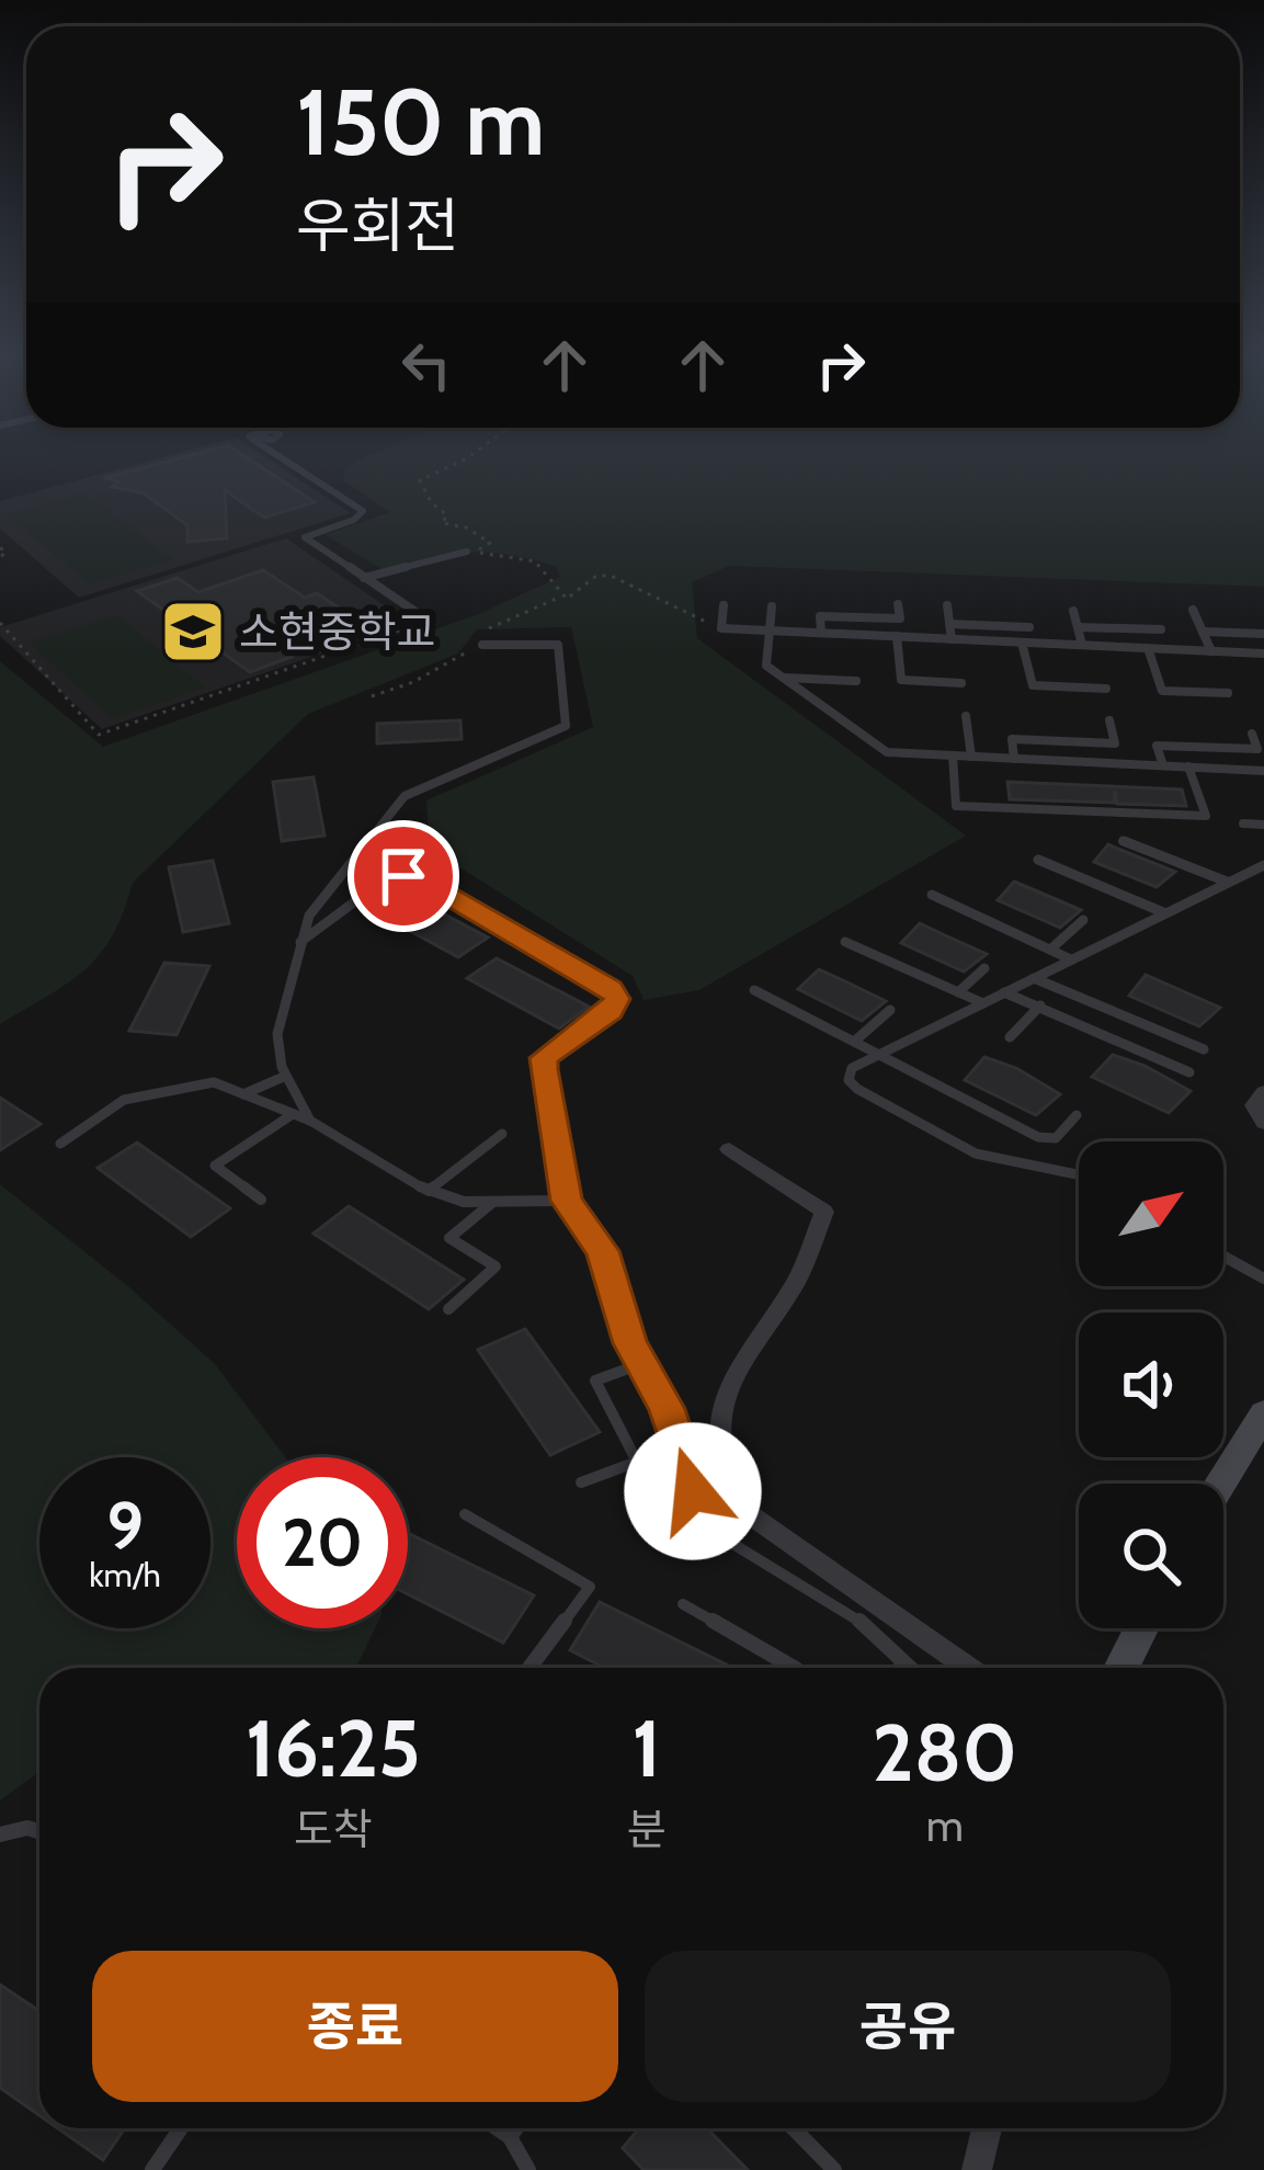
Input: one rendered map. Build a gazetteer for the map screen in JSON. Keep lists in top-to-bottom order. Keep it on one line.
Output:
{"places":{"school or university":["소현중학교"]},"north":"top right","page":{"turn":["150 m","우회전"],"speed":"9 km/h","limit":"20","eta":["16:25","도착","1","분","280","m"],"buttons":["종료","공유"]}}
